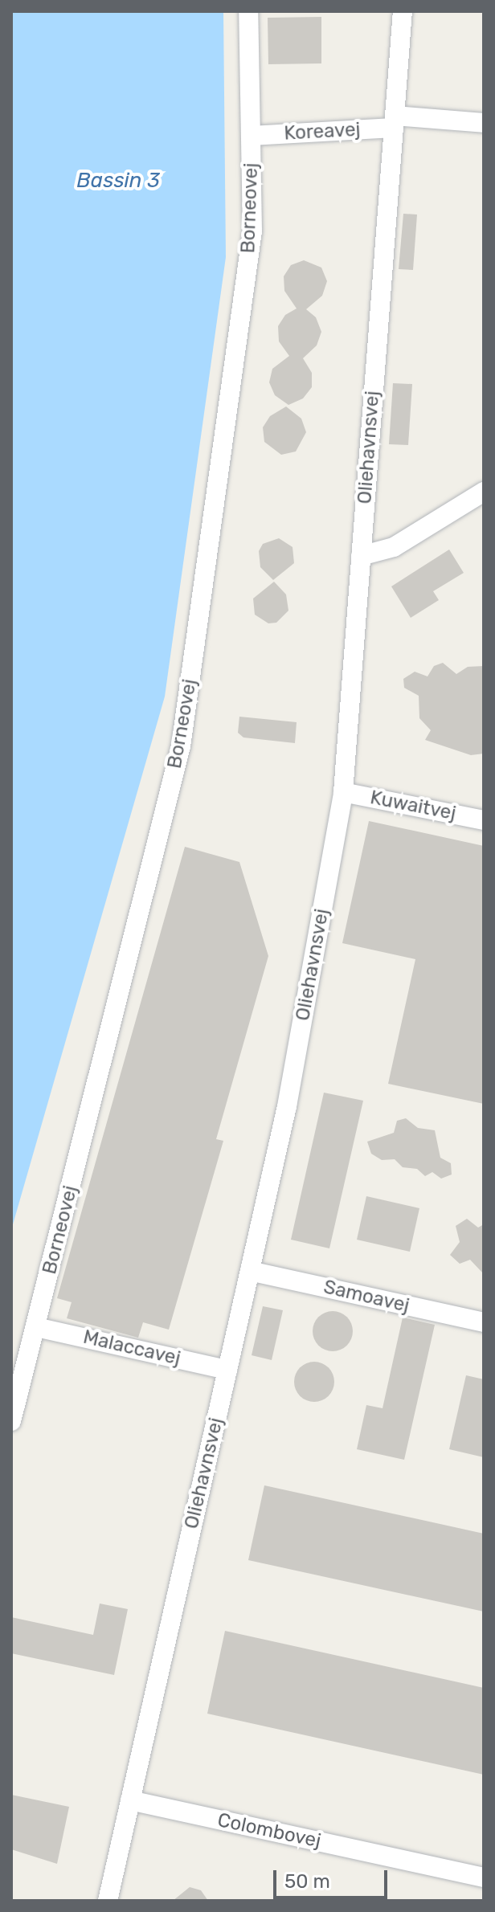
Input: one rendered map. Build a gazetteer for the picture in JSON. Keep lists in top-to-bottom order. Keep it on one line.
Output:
{"streets":{"street":["Koreavej","Borneovej","Oliehavnsvej","Kuwaitvej","Samoavej","Malaccavej","Colombovej"]},"crossings":[["Koreavej","Borneovej"],["Koreavej","Oliehavnsvej"],["Borneovej","Malaccavej"],["Oliehavnsvej","Kuwaitvej"],["Oliehavnsvej","Samoavej"],["Oliehavnsvej","Malaccavej"],["Oliehavnsvej","Colombovej"]],"water":["Bassin 3"],"scale_bar":"50 m"}
